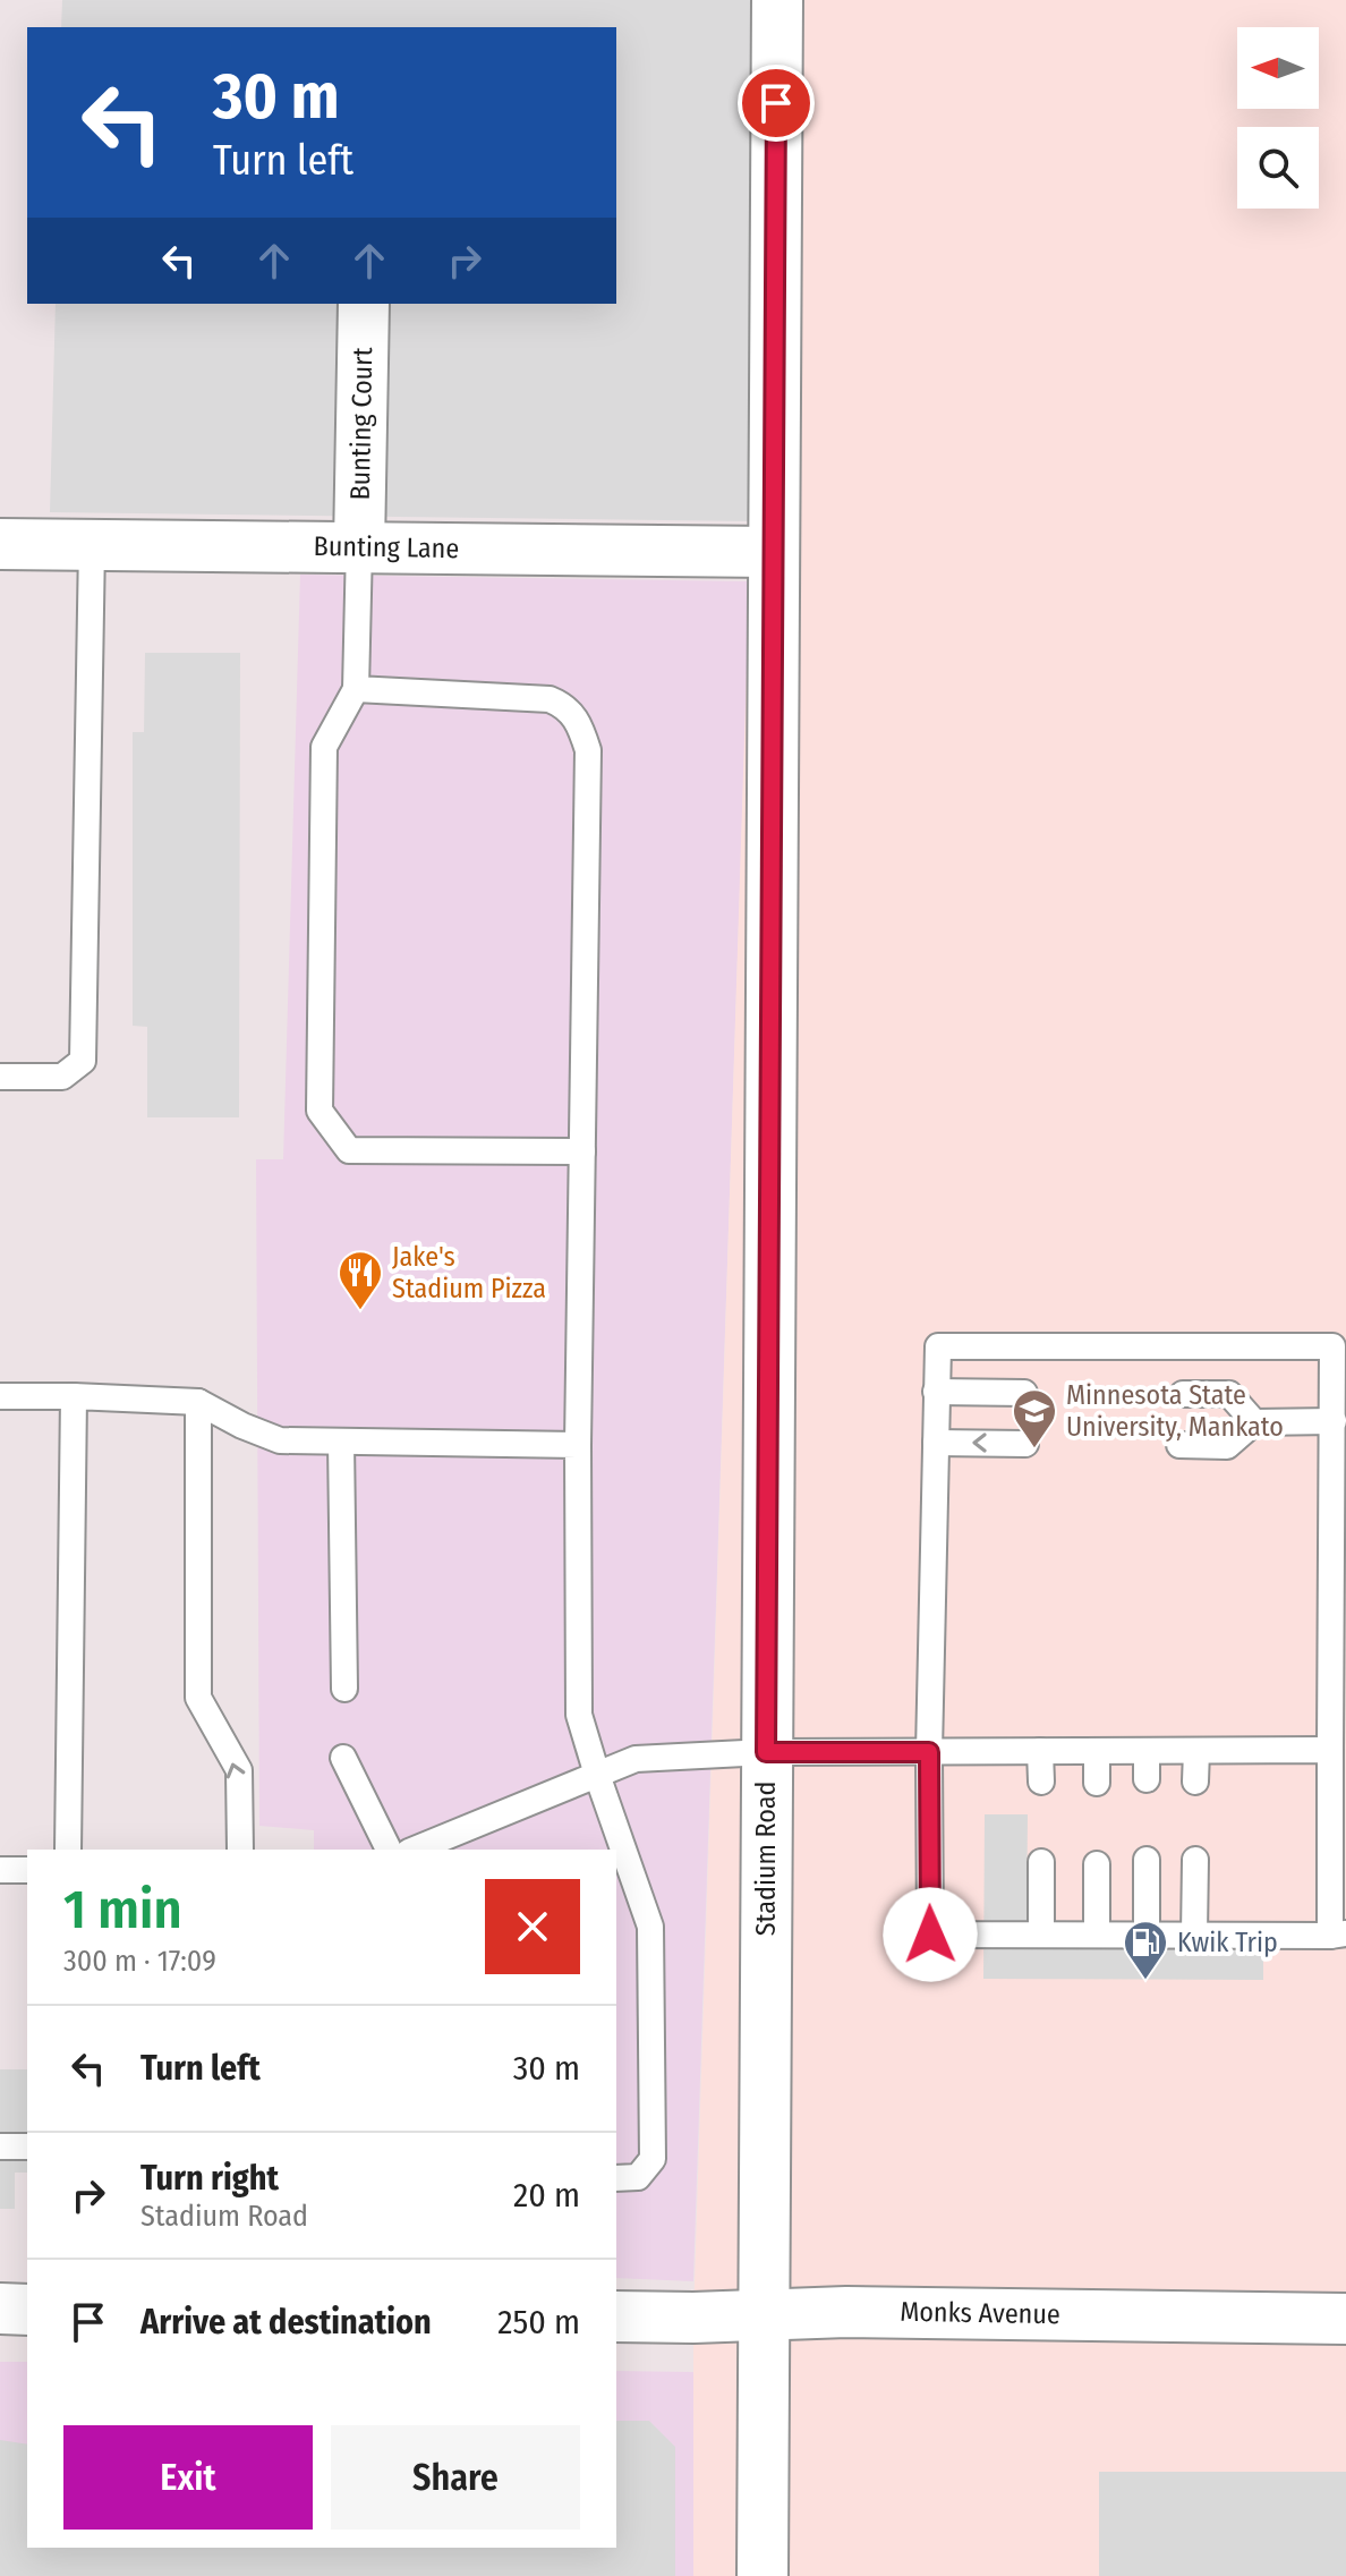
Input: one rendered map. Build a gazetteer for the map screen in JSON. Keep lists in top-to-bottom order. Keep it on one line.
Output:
{"streets":{"street":["Bunting Court","Bunting Lane","Stadium Road","Monks Avenue"]},"crossings":[["Bunting Court","Bunting Lane"],["Bunting Lane","Stadium Road"],["Stadium Road","Monks Avenue"]],"places":{"restaurant":["Jake's Stadium Pizza"],"school or university":["Minnesota State University, Mankato"],"fuel station":["Kwik Trip"]},"north":"left","page":{"turn":["30 m","Turn left"],"heading":["1 min","300 m · 17:09"],"list":[{"name":"Turn left","value":"30 m"},{"name":"Turn right","note":"Stadium Road","value":"20 m"},{"name":"Arrive at destination","value":"250 m"}],"buttons":["Exit","Share"]}}
